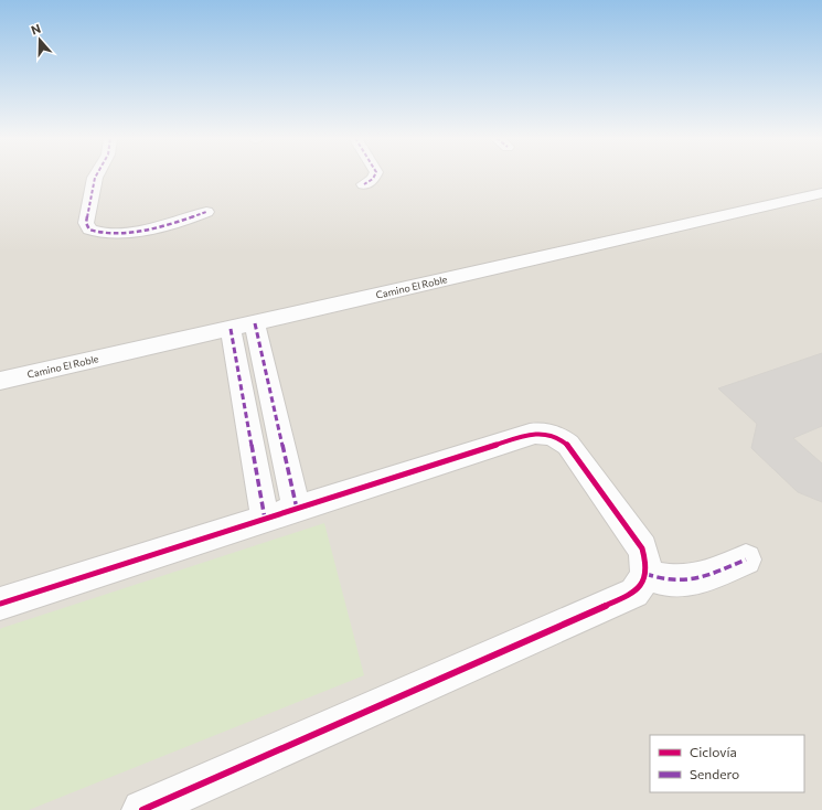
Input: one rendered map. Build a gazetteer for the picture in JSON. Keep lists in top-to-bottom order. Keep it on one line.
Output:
{"streets":{"street":["Camino El Roble"]},"legend":["Ciclovía","Sendero"],"north":"top"}
